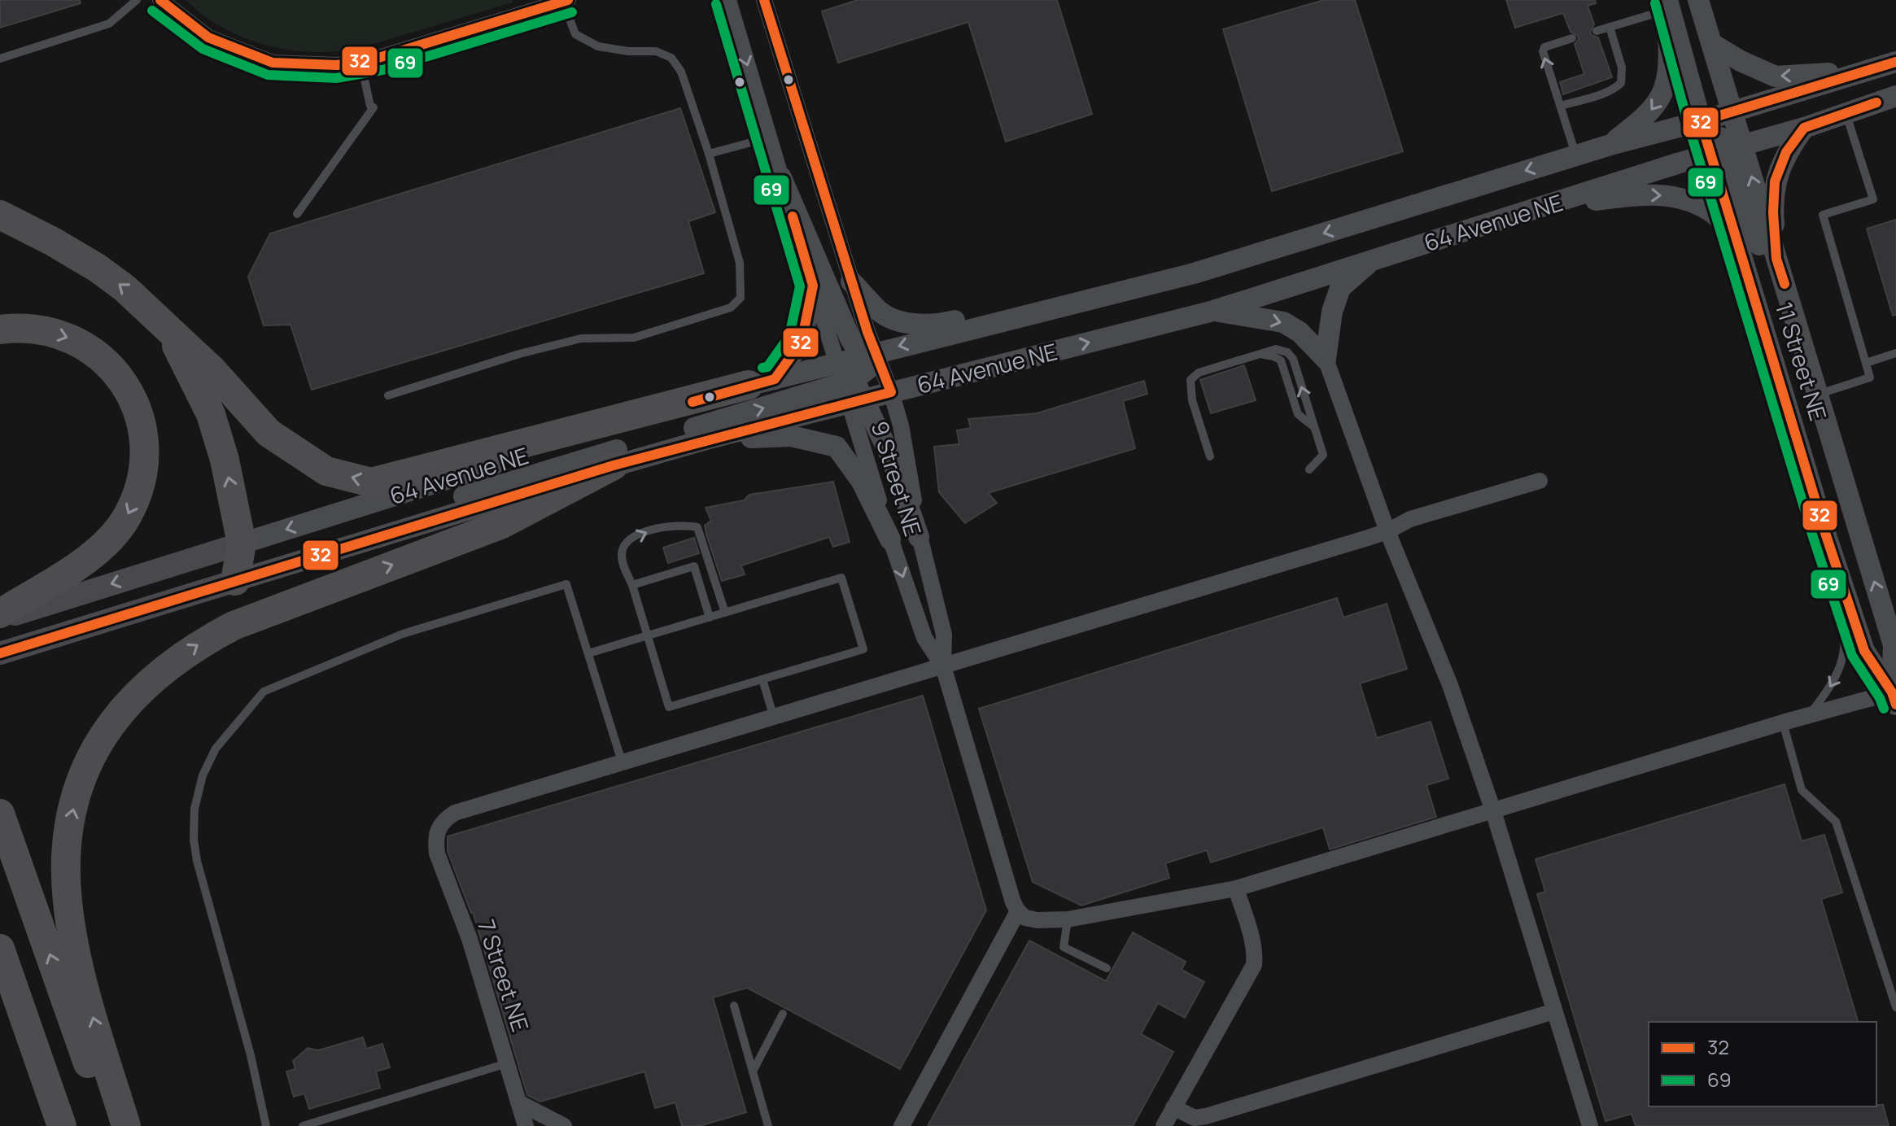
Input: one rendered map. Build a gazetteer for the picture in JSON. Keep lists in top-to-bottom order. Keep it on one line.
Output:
{"streets":{"main road":["64 Avenue NE"],"street":["11 Street NE","9 Street NE","7 Street NE"]},"crossings":[["64 Avenue NE","11 Street NE"],["64 Avenue NE","9 Street NE"]],"lines":["transit line 32","transit line 69"],"legend":["32","69"]}
